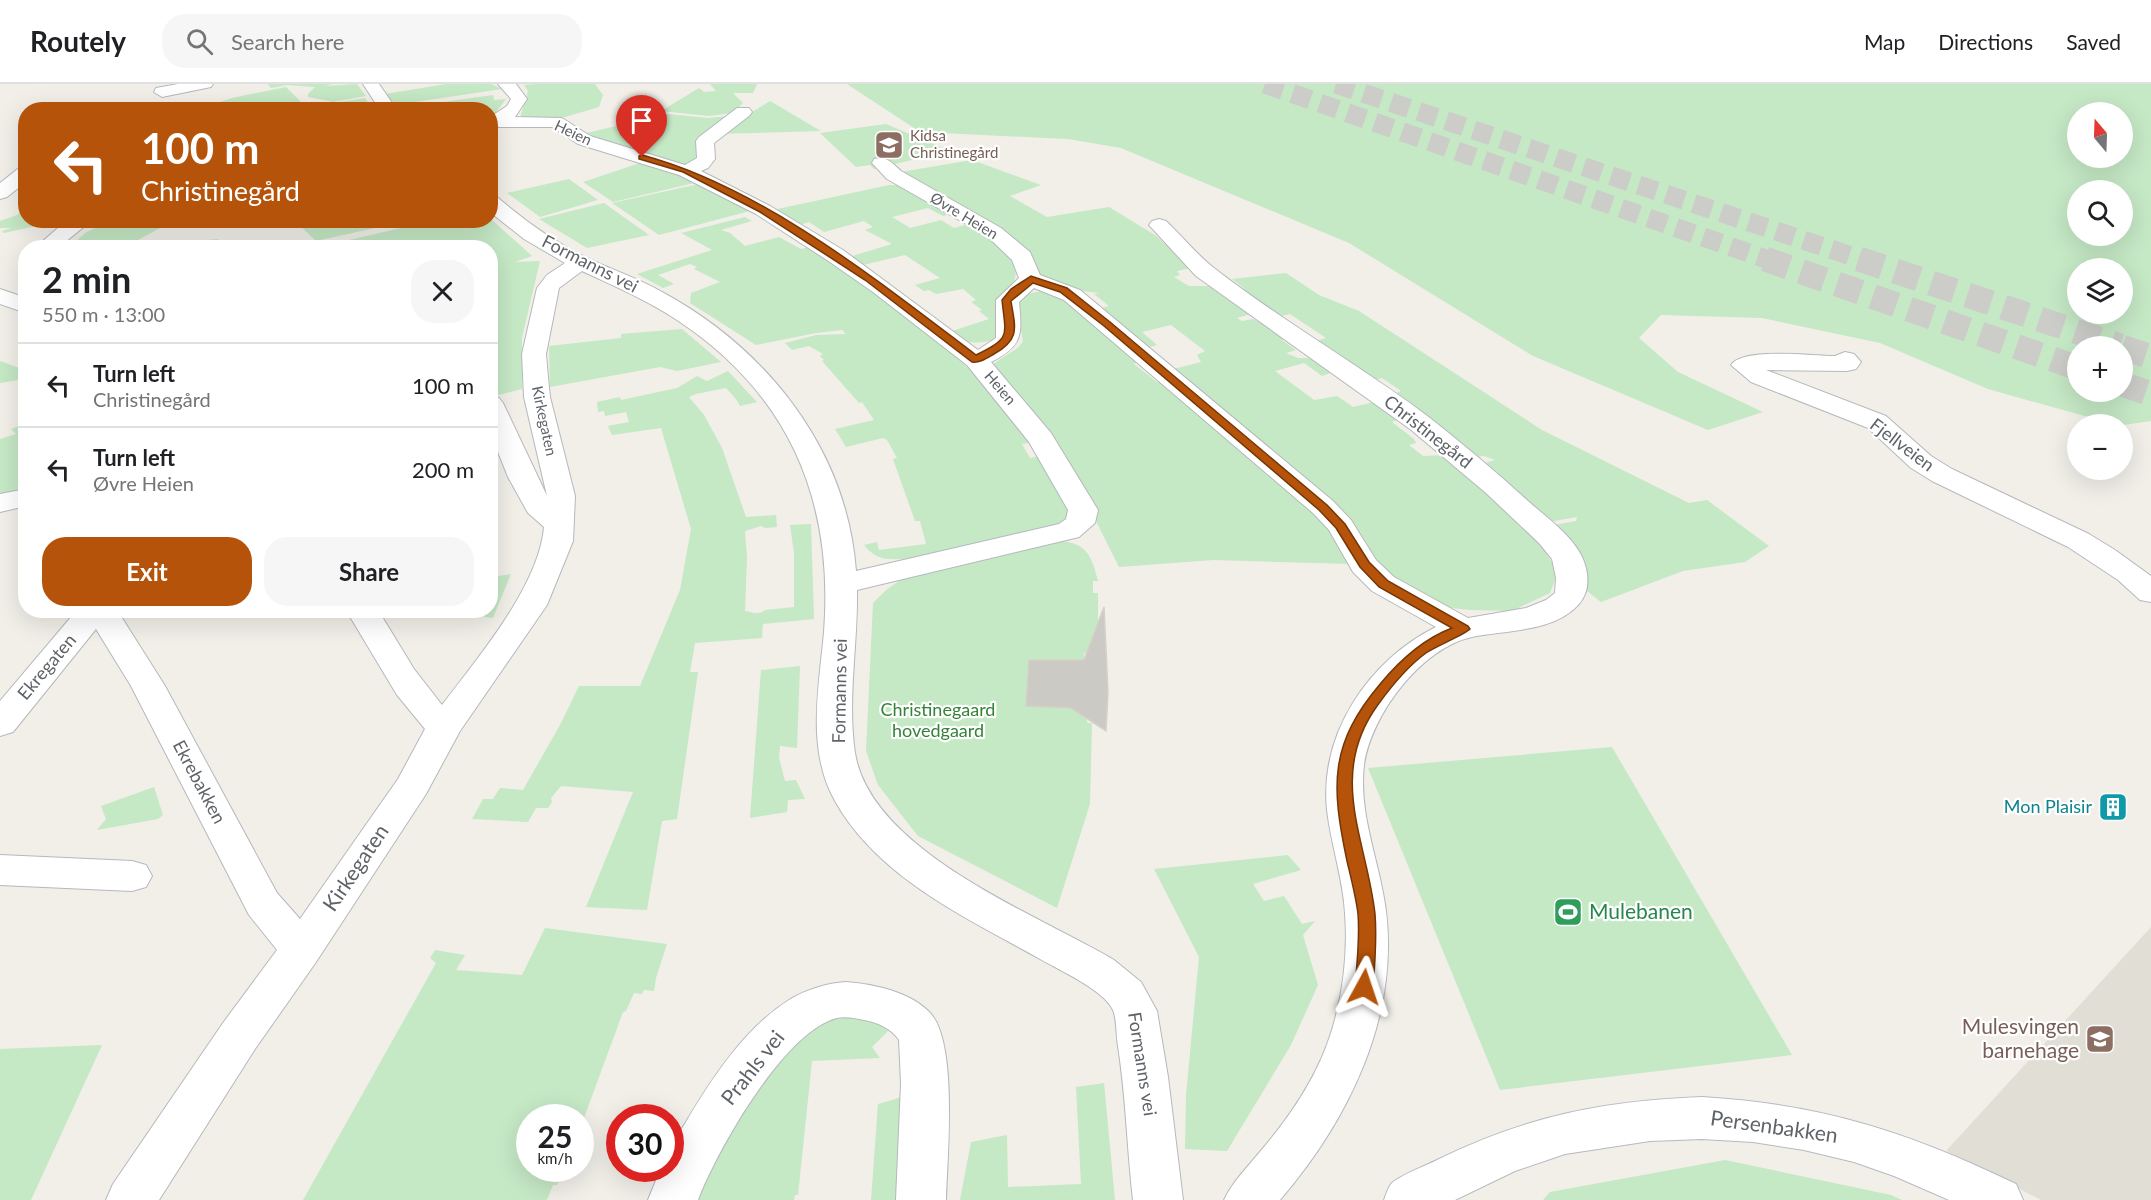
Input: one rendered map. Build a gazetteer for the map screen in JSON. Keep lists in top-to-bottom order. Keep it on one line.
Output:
{"streets":{"street":["Heien","Øvre Heien","Formanns vei","Kirkegaten","Christinegård","Fjellveien","Ekregaten","Ekrebakken","Prahls vei","Persenbakken"]},"crossings":[["Heien","Formanns vei"],["Formanns vei","Kirkegaten"],["Kirkegaten","Ekrebakken"]],"parks":["Christinegaard hovedgaard"],"places":{"school or university":["Kidsa Christinegård","Mulesvingen barnehage"],"building":["Mon Plaisir"],"sports":["Mulebanen"]},"north":"top","page":{"header":"Routely","search":"Search here","nav":["Map","Directions","Saved"],"map_buttons":["+","−"],"turn":["100 m","Christinegård"],"heading":["2 min","550 m · 13:00"],"list":[{"name":"Turn left","note":"Christinegård","value":"100 m"},{"name":"Turn left","note":"Øvre Heien","value":"200 m"}],"buttons":["Exit","Share"],"speed":"25 km/h","limit":"30"}}
